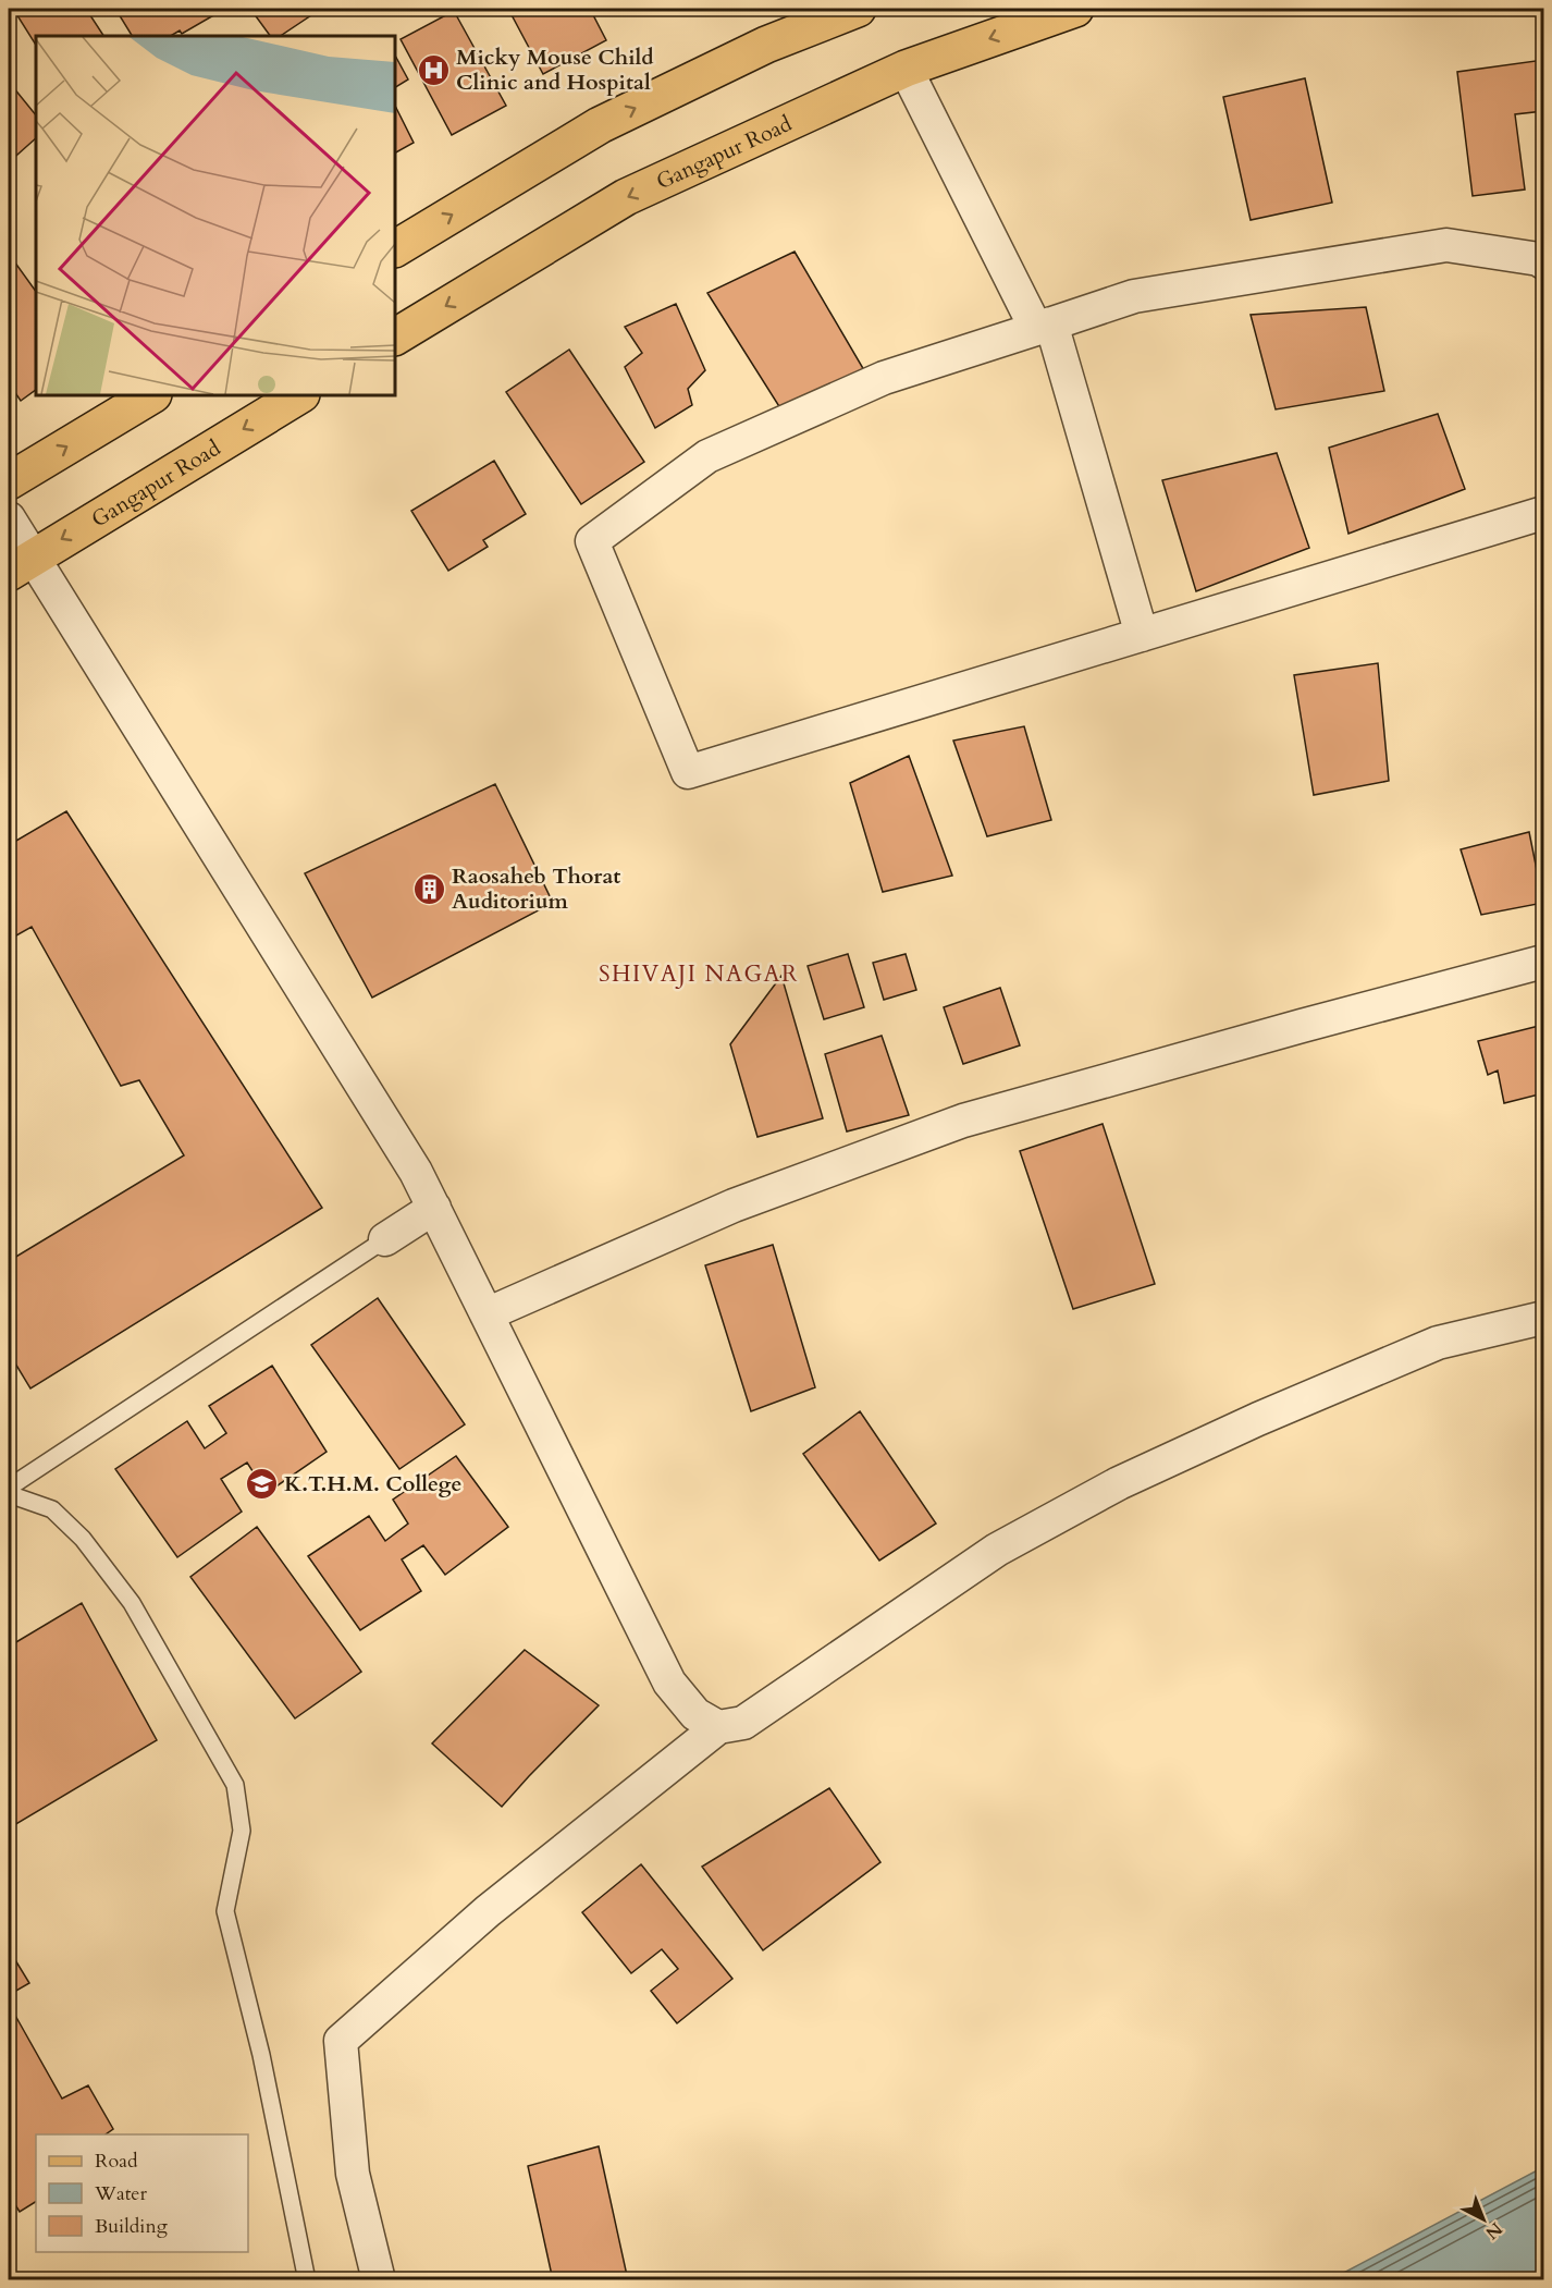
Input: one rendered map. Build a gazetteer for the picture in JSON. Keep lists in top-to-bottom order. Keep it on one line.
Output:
{"streets":{"main road":["Gangapur Road"]},"districts":["SHIVAJI NAGAR"],"places":{"hospital":["Micky Mouse Child Clinic and Hospital"],"building":["Raosaheb Thorat Auditorium"],"school or university":["K.T.H.M. College"]},"legend":["Road","Water","Building"],"north":"bottom right"}
